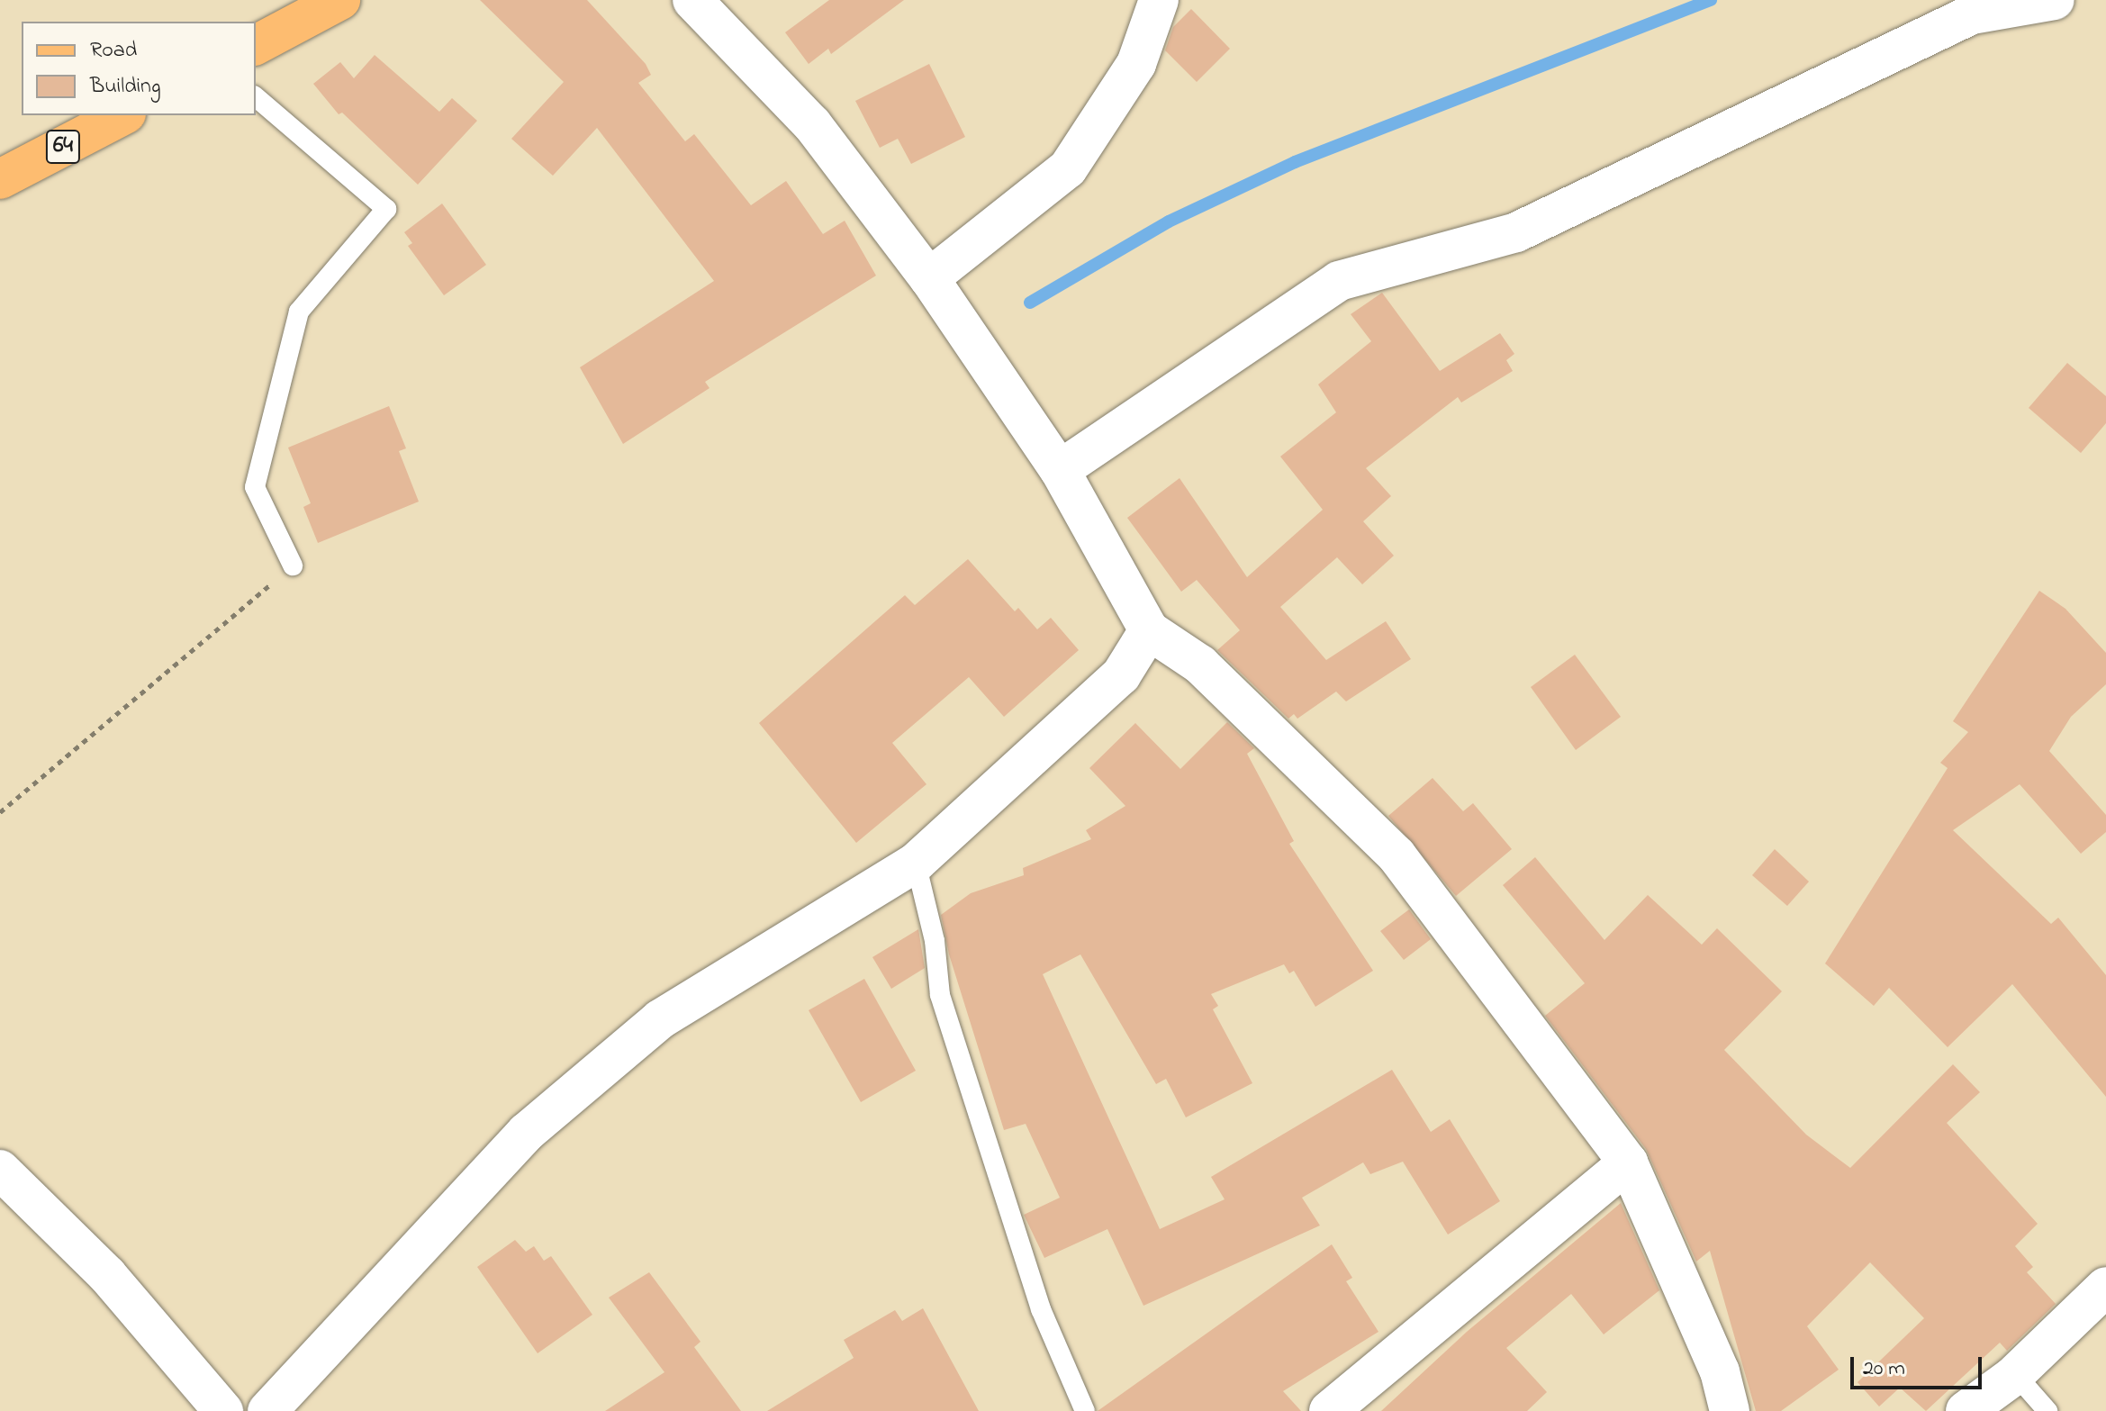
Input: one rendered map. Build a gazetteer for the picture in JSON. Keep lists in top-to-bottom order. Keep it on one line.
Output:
{"streets":{"main road":["64"]},"legend":["Road","Building"],"scale_bar":"20 m"}
